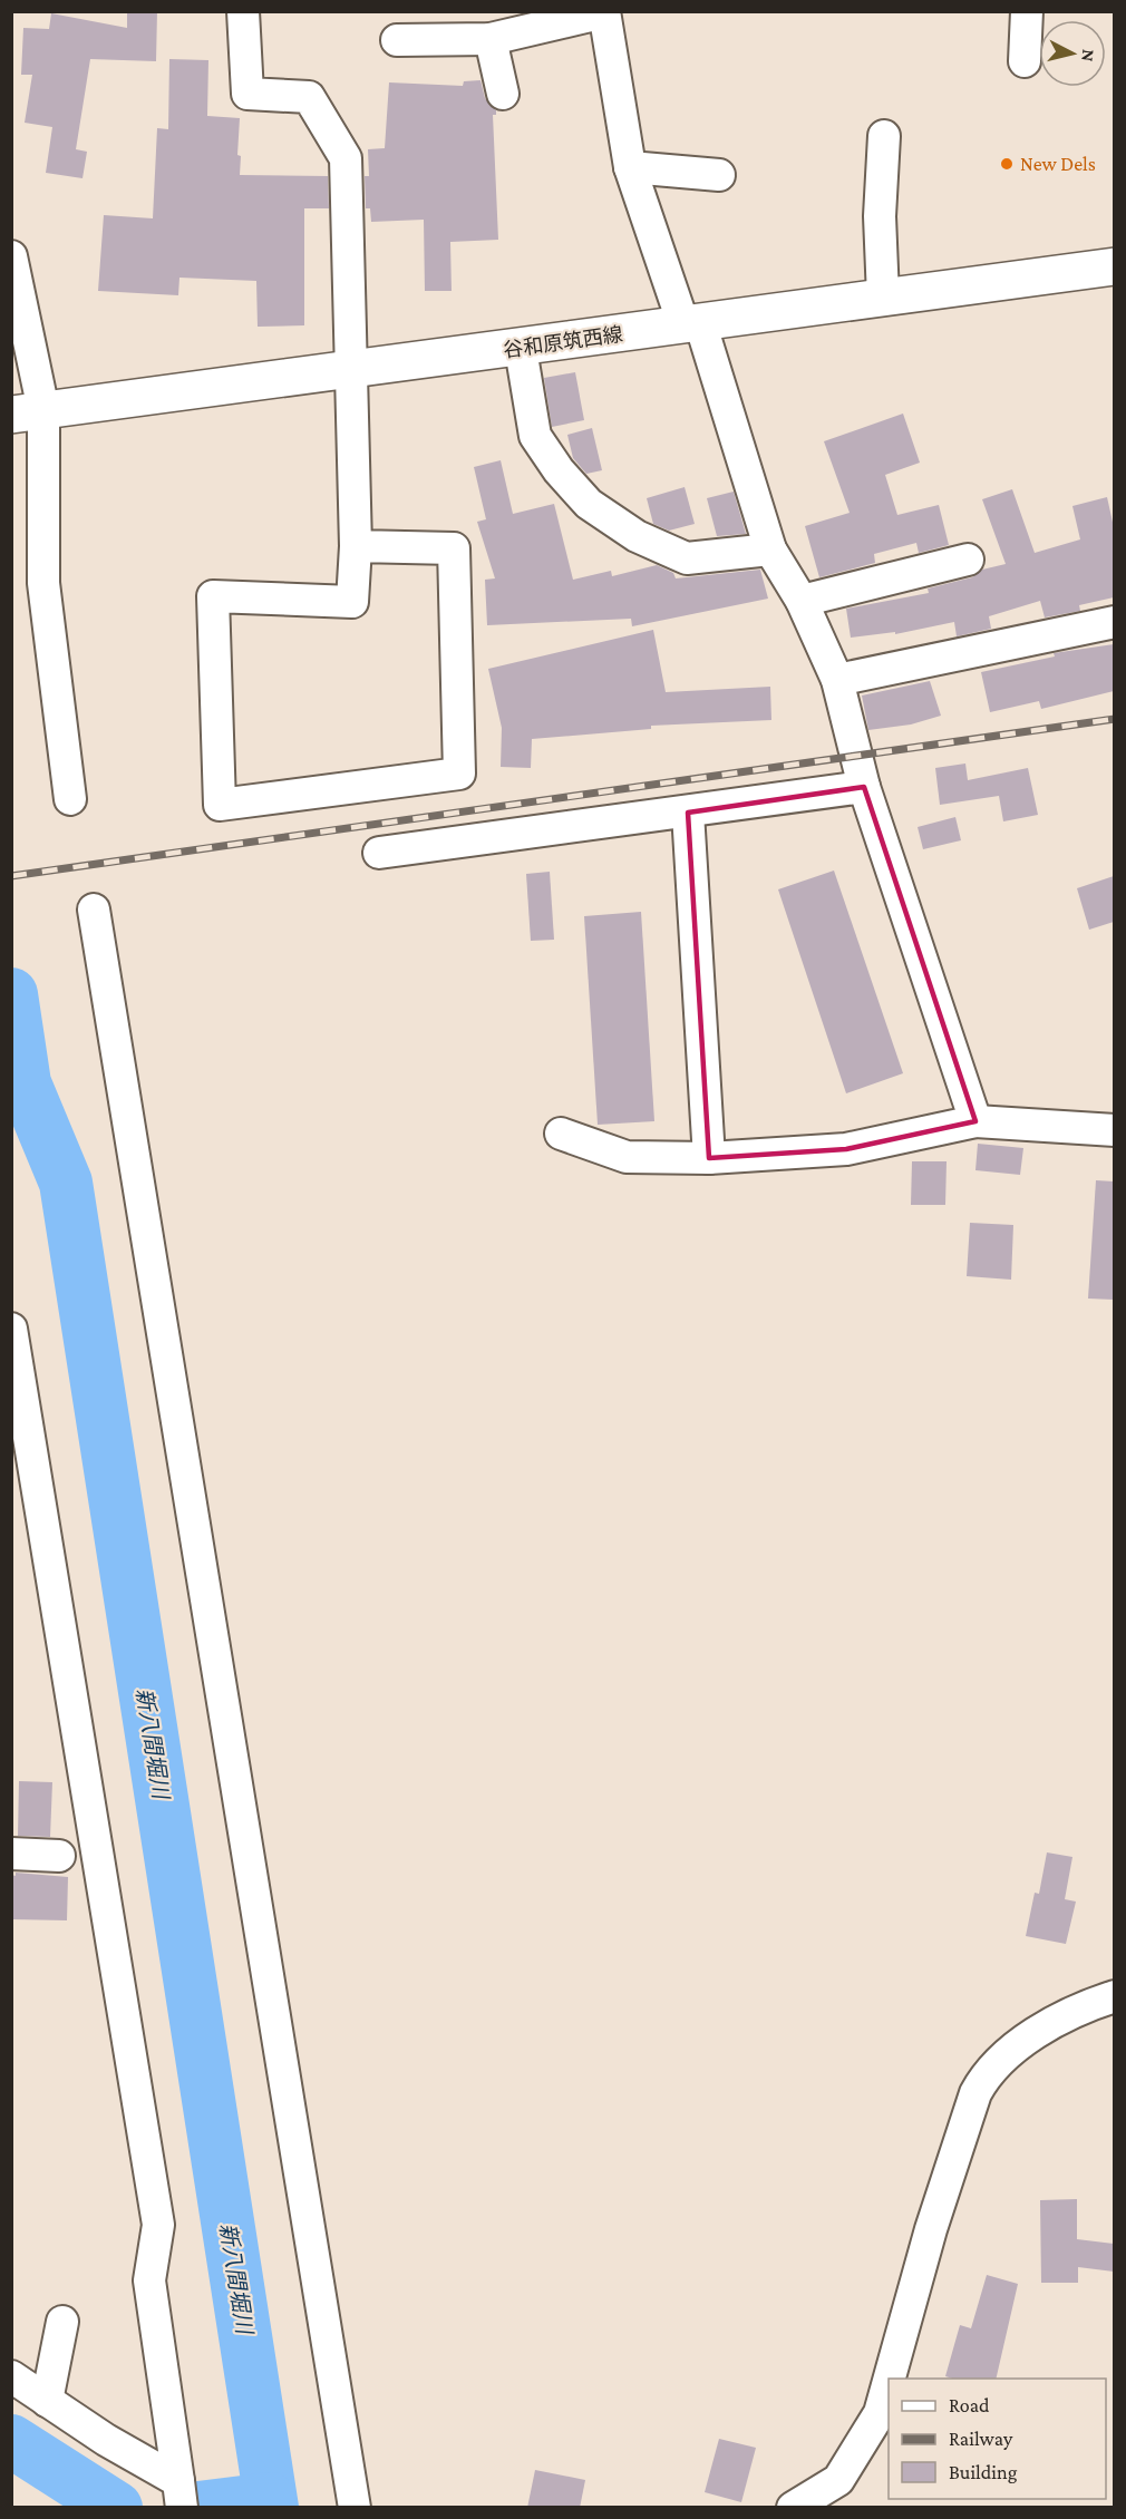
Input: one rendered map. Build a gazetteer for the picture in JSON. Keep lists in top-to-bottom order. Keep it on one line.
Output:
{"streets":{"main road":["谷和原筑西線"]},"water":["新八間堀川"],"places":["New Dels"],"legend":["Road","Railway","Building"],"north":"right"}
